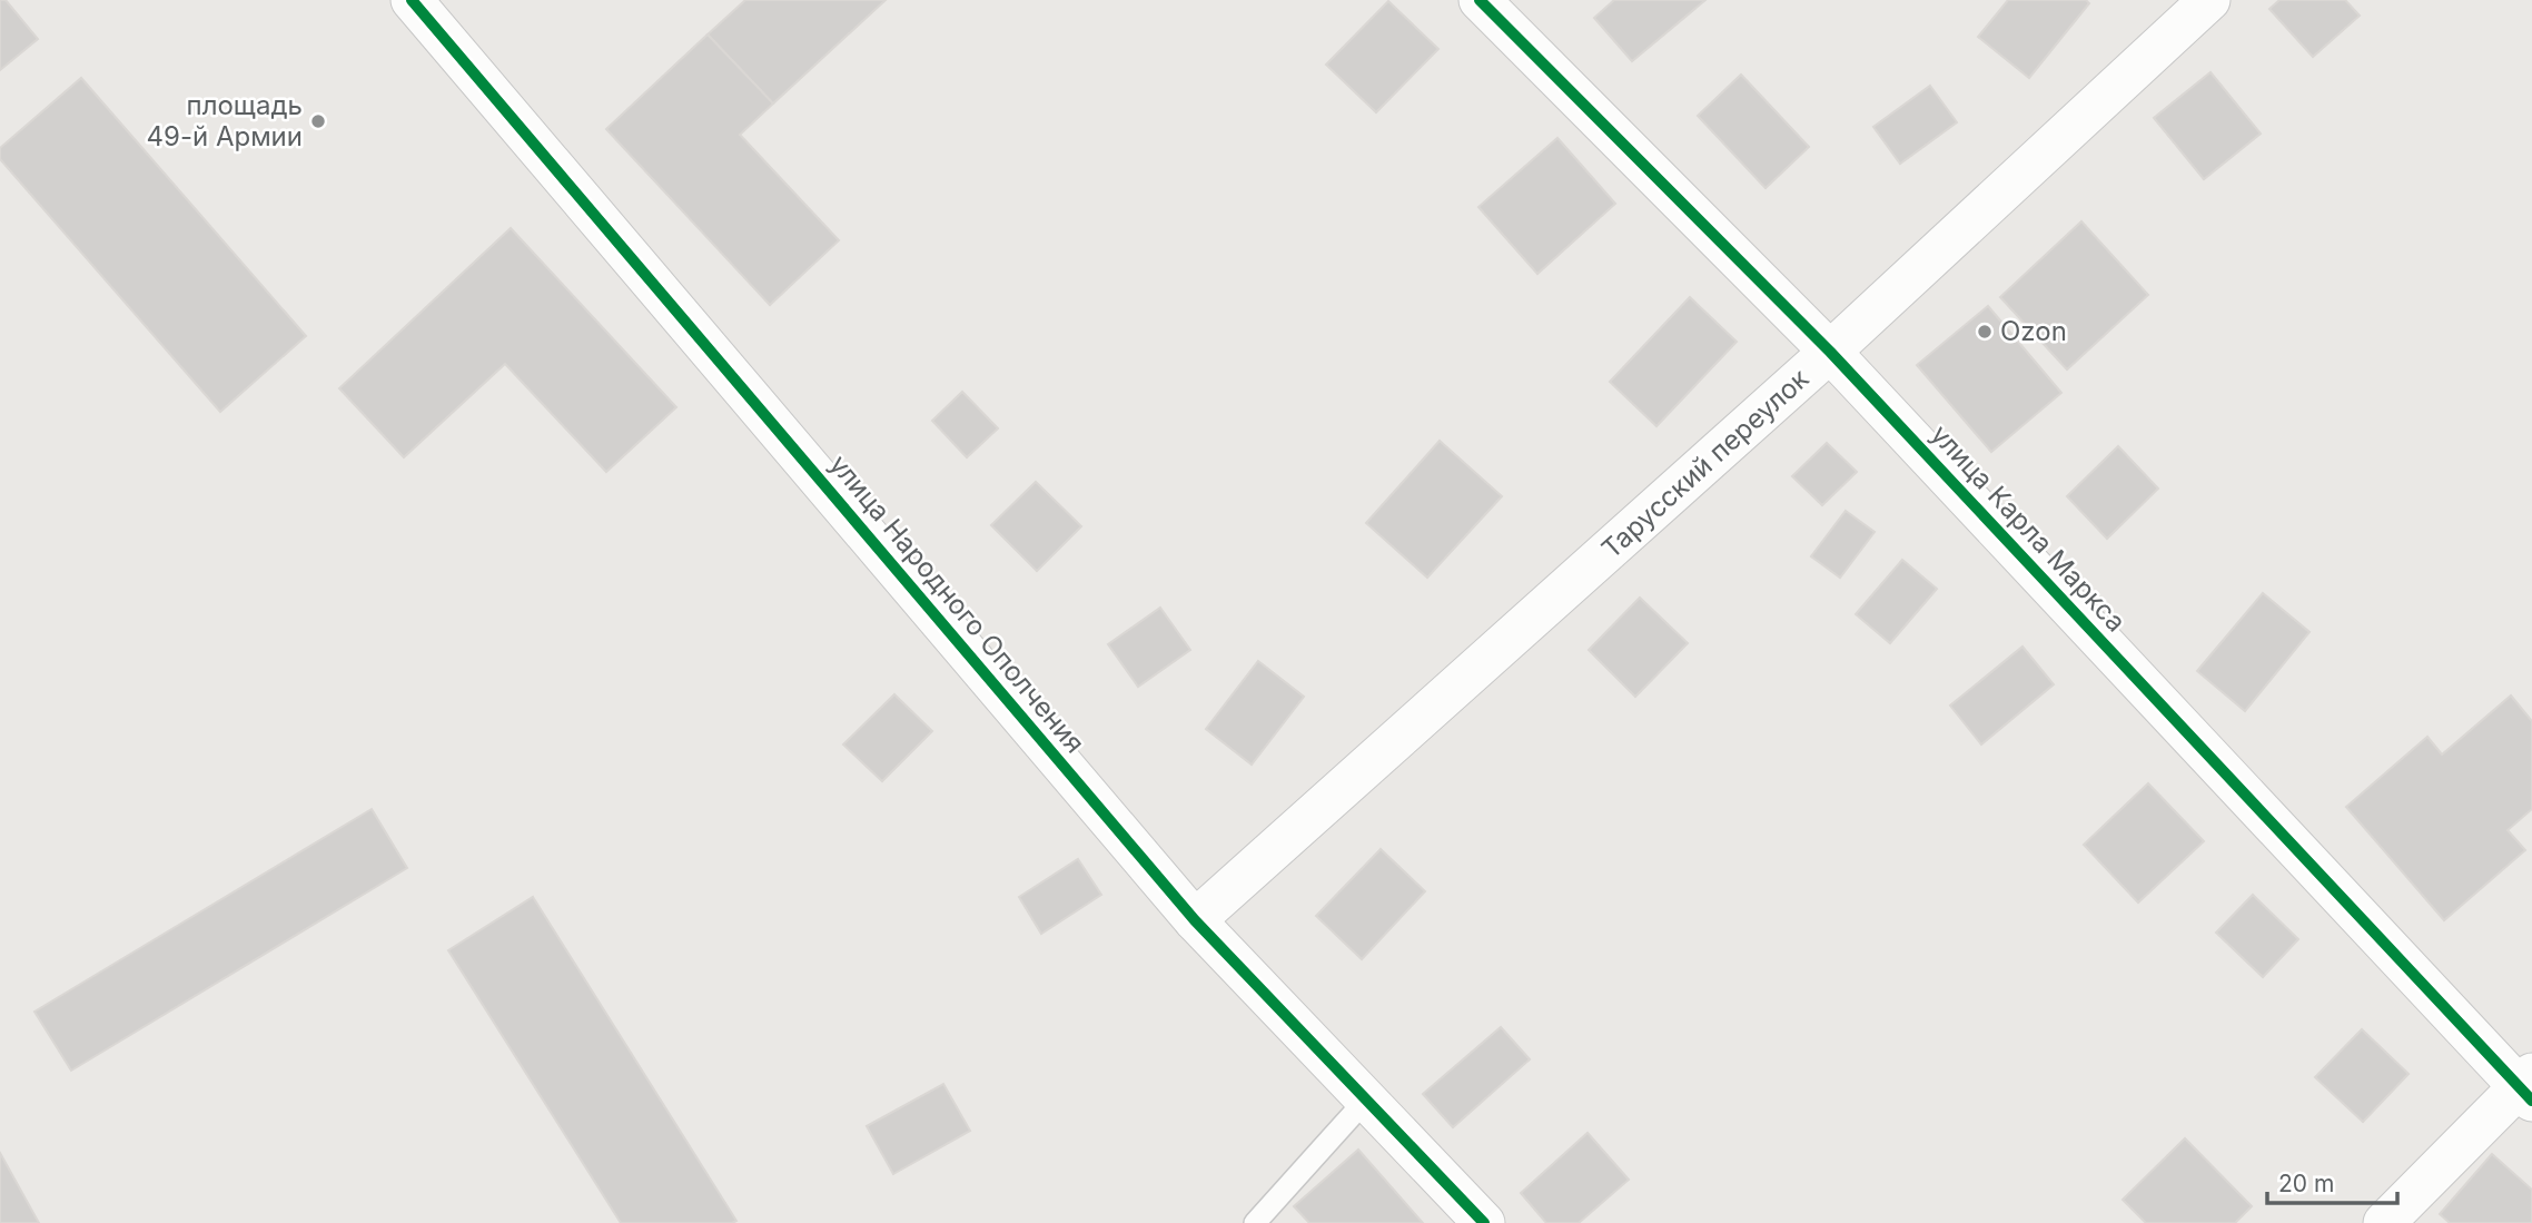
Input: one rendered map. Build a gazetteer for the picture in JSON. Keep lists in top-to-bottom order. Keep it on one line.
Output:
{"streets":{"street":["Тарусский переулок","улица Карла Маркса","улица Народного Ополчения"]},"crossings":[["Тарусский переулок","улица Карла Маркса"],["Тарусский переулок","улица Народного Ополчения"]],"places":["площадь 49-й Армии","Ozon"],"scale_bar":"20 m"}
